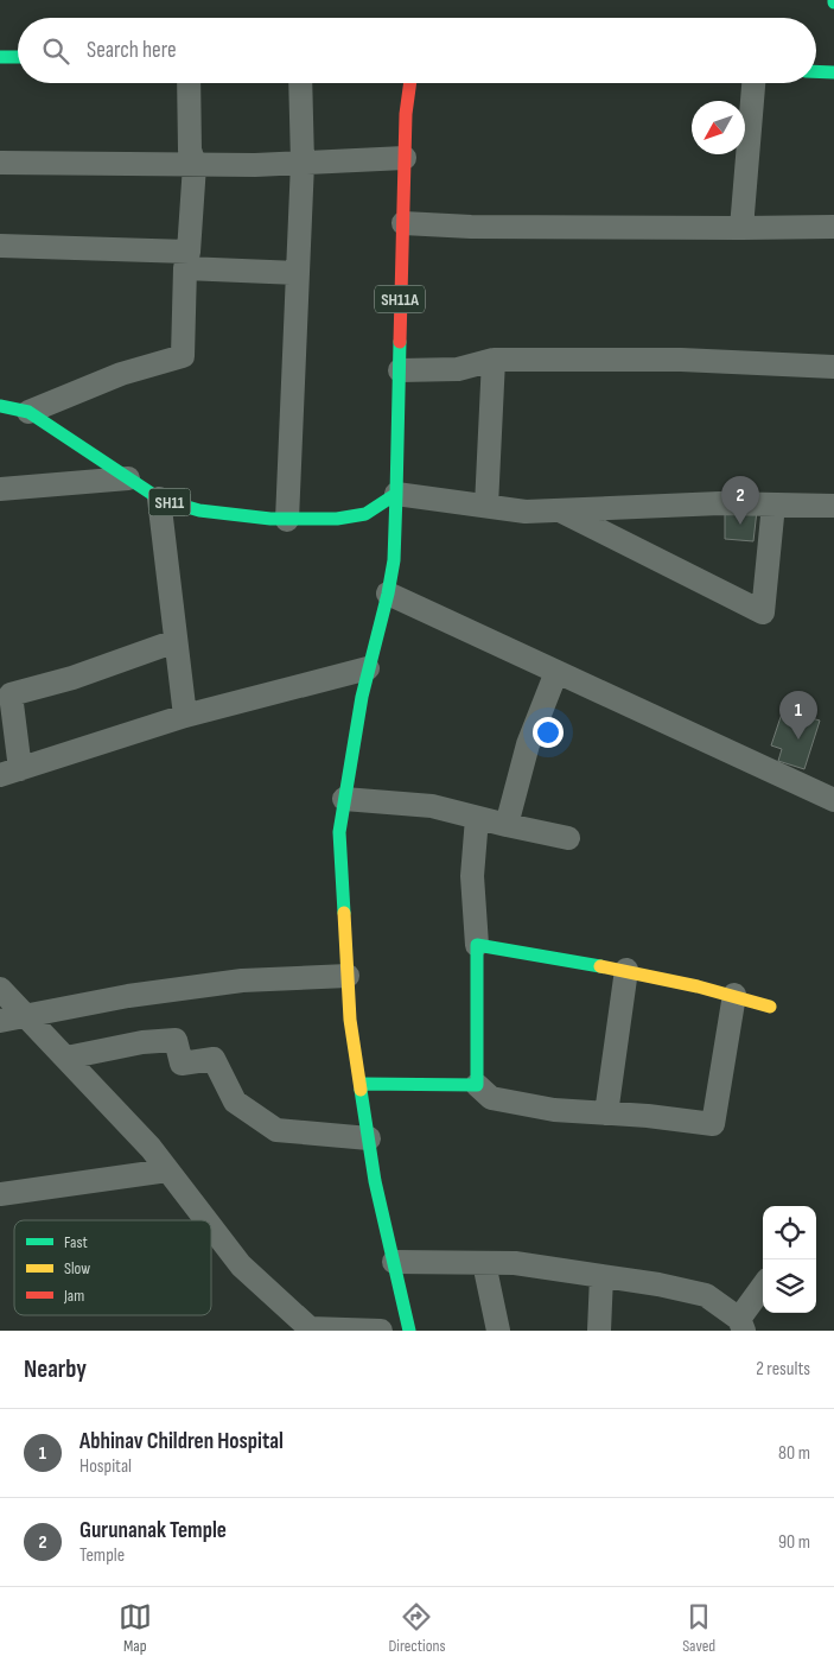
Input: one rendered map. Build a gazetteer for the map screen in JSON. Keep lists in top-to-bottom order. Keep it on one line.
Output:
{"streets":{"street":["SH11A","SH11"]},"crossings":[["SH11A","SH11"]],"legend":["Fast","Slow","Jam"],"north":"bottom left","page":{"search":"Search here","pins":["2","1"],"heading":["Nearby","2 results"],"list":[{"mark":"1","name":"Abhinav Children Hospital","note":"Hospital","value":"80 m"},{"mark":"2","name":"Gurunanak Temple","note":"Temple","value":"90 m"}],"nav":["Map","Directions","Saved"]}}
